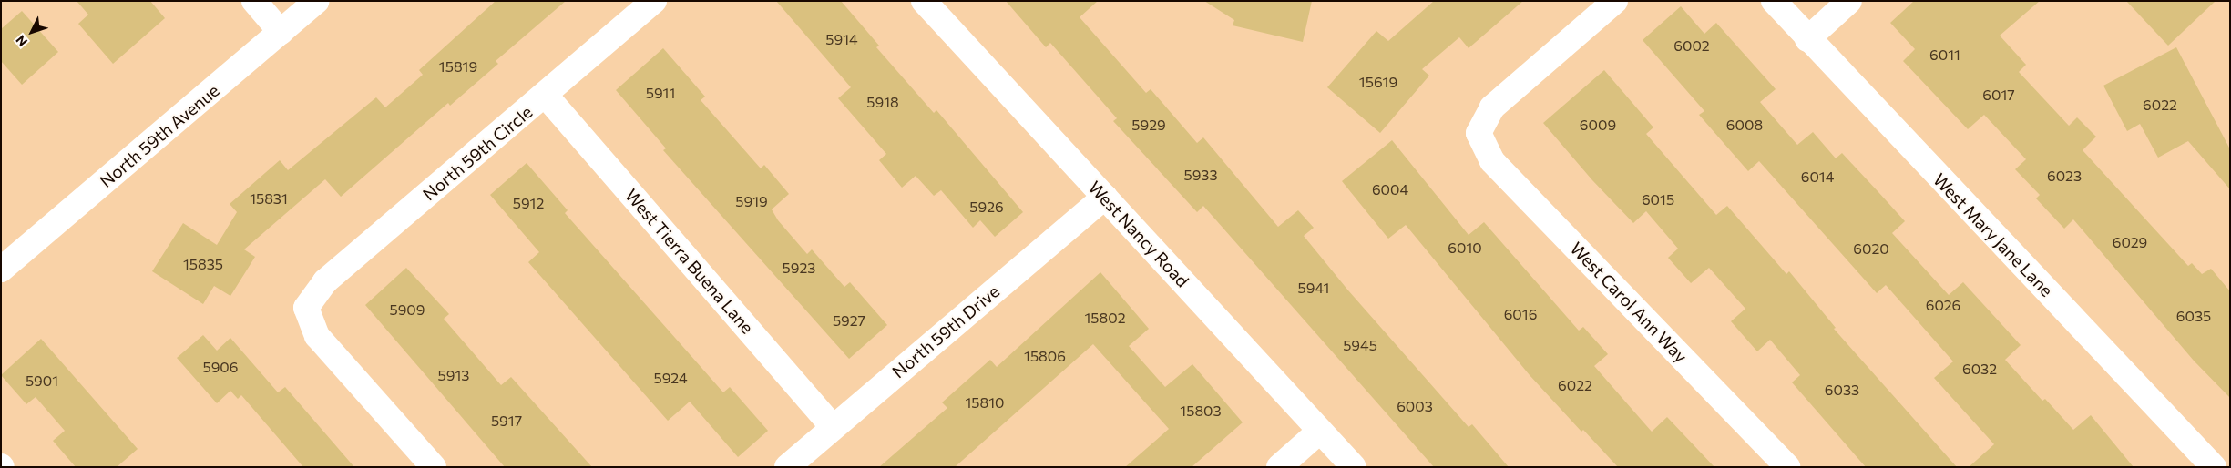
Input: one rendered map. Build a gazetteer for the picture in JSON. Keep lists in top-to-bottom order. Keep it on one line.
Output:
{"streets":{"street":["North 59th Avenue","North 59th Circle","West Nancy Road","West Mary Jane Lane","West Tierra Buena Lane","West Carol Ann Way","North 59th Drive"]},"crossings":[["North 59th Circle","West Tierra Buena Lane"],["West Nancy Road","North 59th Drive"],["West Tierra Buena Lane","North 59th Drive"]],"house_numbers":["5914","6002","6011","15819","15619","5911","6017","5918","6022","5929","6009","6008","5933","6023","6014","6004","15831","6015","5919","5912","5926","6029","6010","6020","15835","5923","5941","6026","5909","6016","6035","15802","5927","5945","15806","5906","6032","5913","5924","5901","6022","6033","15810","6003","15803","5917"],"north":"bottom left"}
